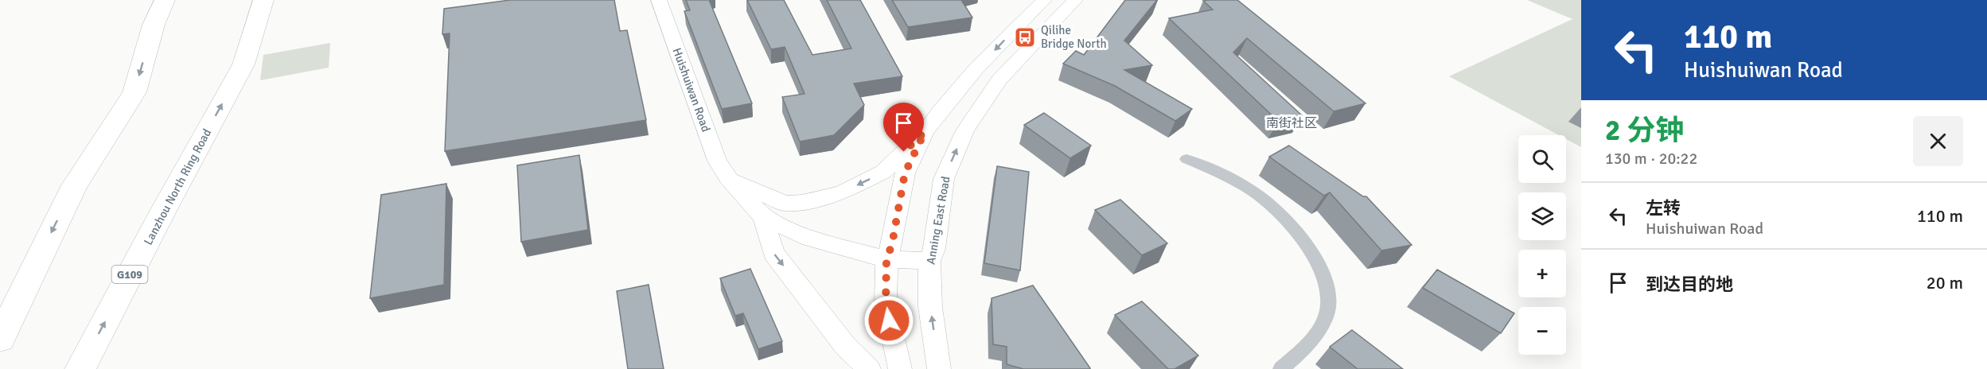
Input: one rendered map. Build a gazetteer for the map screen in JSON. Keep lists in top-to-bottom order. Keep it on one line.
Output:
{"streets":{"highway":["Lanzhou North Ring Road","G109"],"main road":["Huishuiwan Road","Anning East Road"]},"crossings":[["Huishuiwan Road","Anning East Road"]],"districts":["南街社区"],"places":{"bus stop":["Qilihe Bridge North"]},"page":{"turn":["110 m","Huishuiwan Road"],"heading":["2 分钟","130 m · 20:22"],"map_buttons":["+","−"],"list":[{"name":"左转","note":"Huishuiwan Road","value":"110 m"},{"name":"到达目的地","value":"20 m"}]}}
